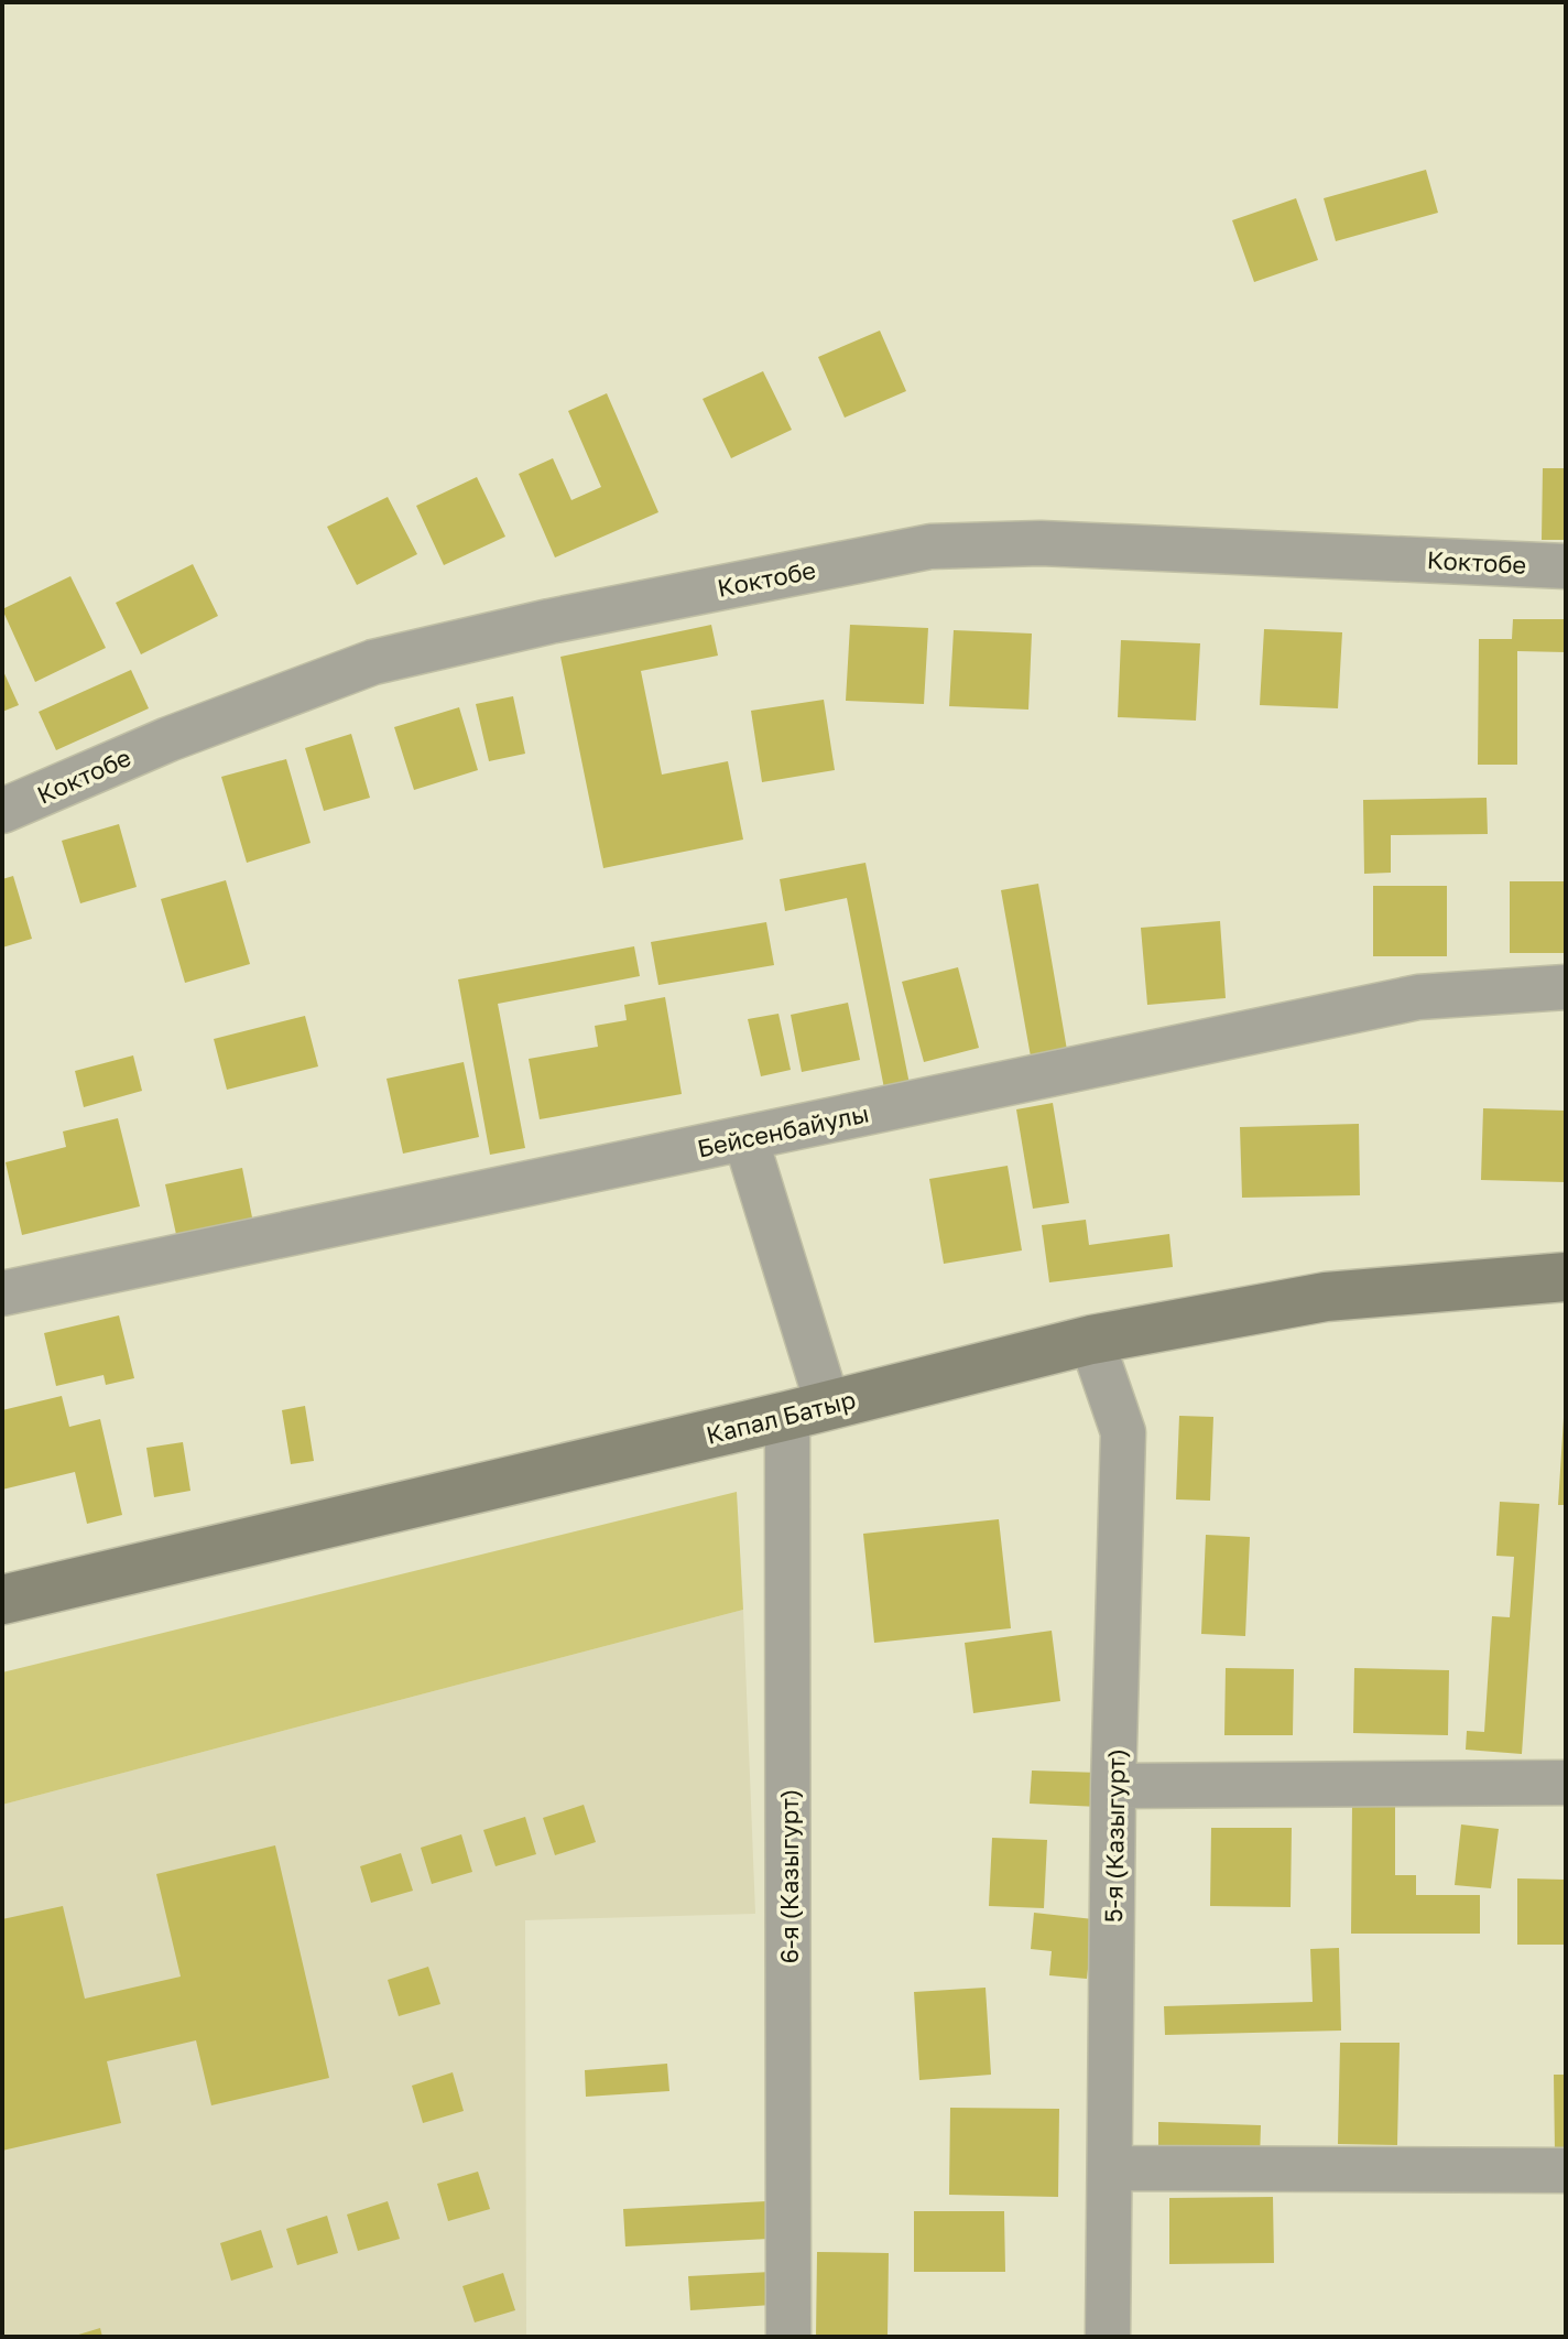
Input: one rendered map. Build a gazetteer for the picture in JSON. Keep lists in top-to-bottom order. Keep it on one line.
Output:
{"streets":{"main road":["Капал Батыр"],"street":["Коктобе","Бейсенбайулы","5-я (Казыгурт)","6-я (Казыгурт)"]},"crossings":[["Бейсенбайулы","6-я (Казыгурт)"],["Капал Батыр","5-я (Казыгурт)"],["Капал Батыр","6-я (Казыгурт)"]]}
